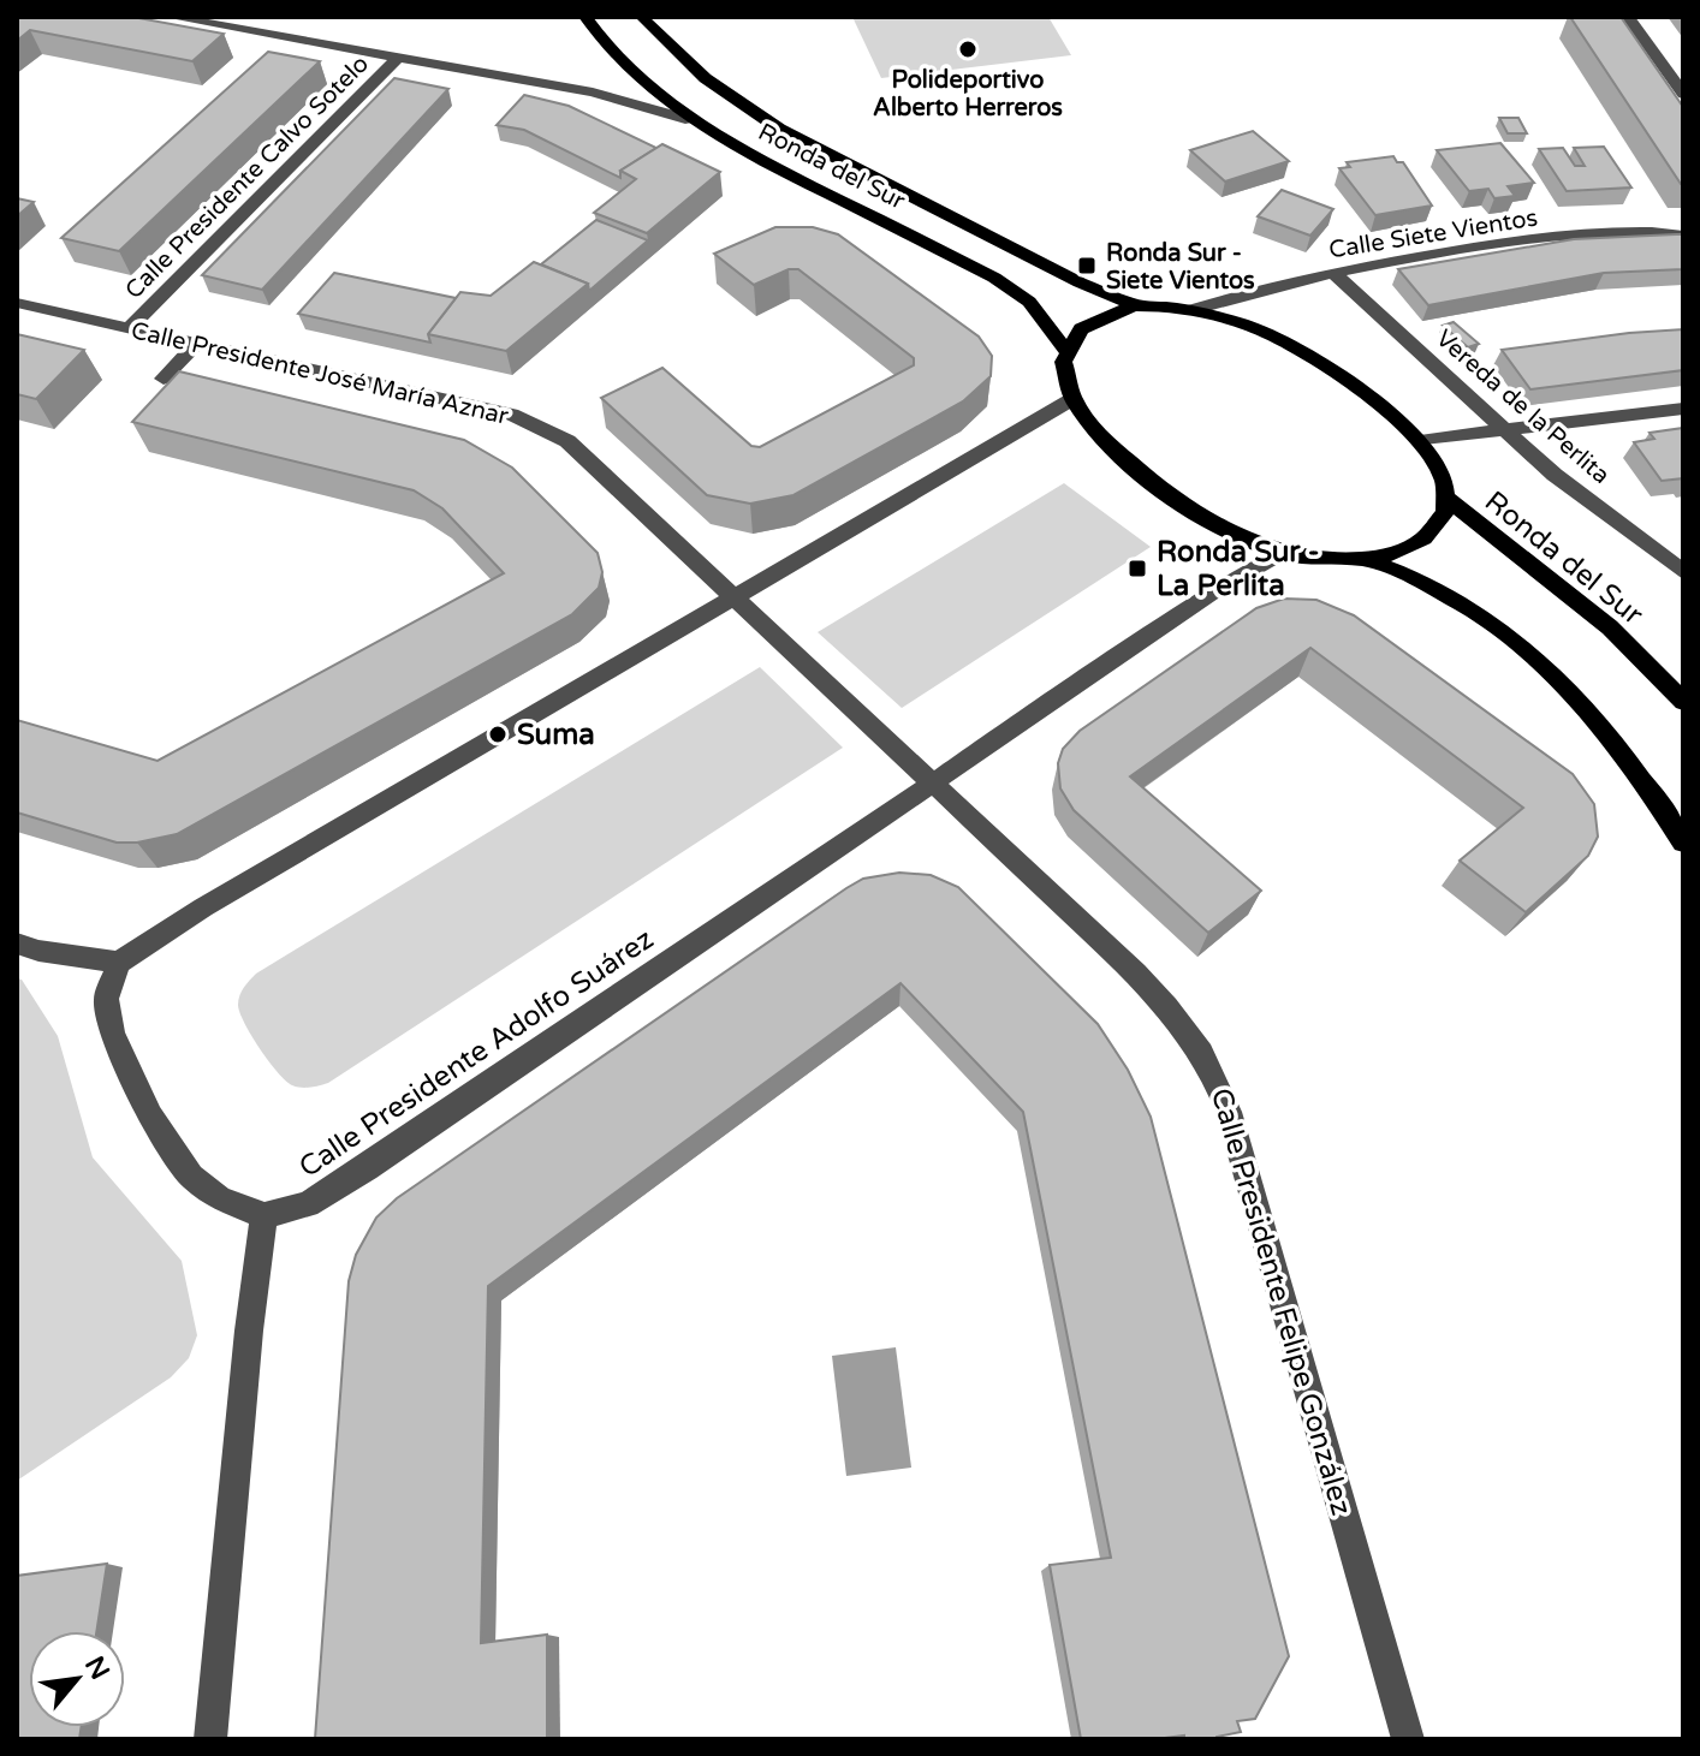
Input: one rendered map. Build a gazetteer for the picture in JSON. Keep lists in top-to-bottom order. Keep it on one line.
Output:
{"streets":{"main road":["Ronda del Sur"],"street":["Calle Presidente Calvo Sotelo","Calle Siete Vientos","Calle Presidente José María Aznar","Vereda de la Perlita","Calle Presidente Adolfo Suárez","Calle Presidente Felipe González"]},"crossings":[["Ronda del Sur","Calle Siete Vientos"],["Ronda del Sur","Calle Presidente Adolfo Suárez"],["Calle Presidente Calvo Sotelo","Calle Presidente José María Aznar"],["Calle Siete Vientos","Vereda de la Perlita"],["Calle Presidente José María Aznar","Calle Presidente Felipe González"],["Calle Presidente Adolfo Suárez","Calle Presidente Felipe González"]],"places":{"other":["Polideportivo Alberto Herreros","Suma"],"transit":["Ronda Sur - Siete Vientos","Ronda Sur - La Perlita"]},"north":"top right"}
